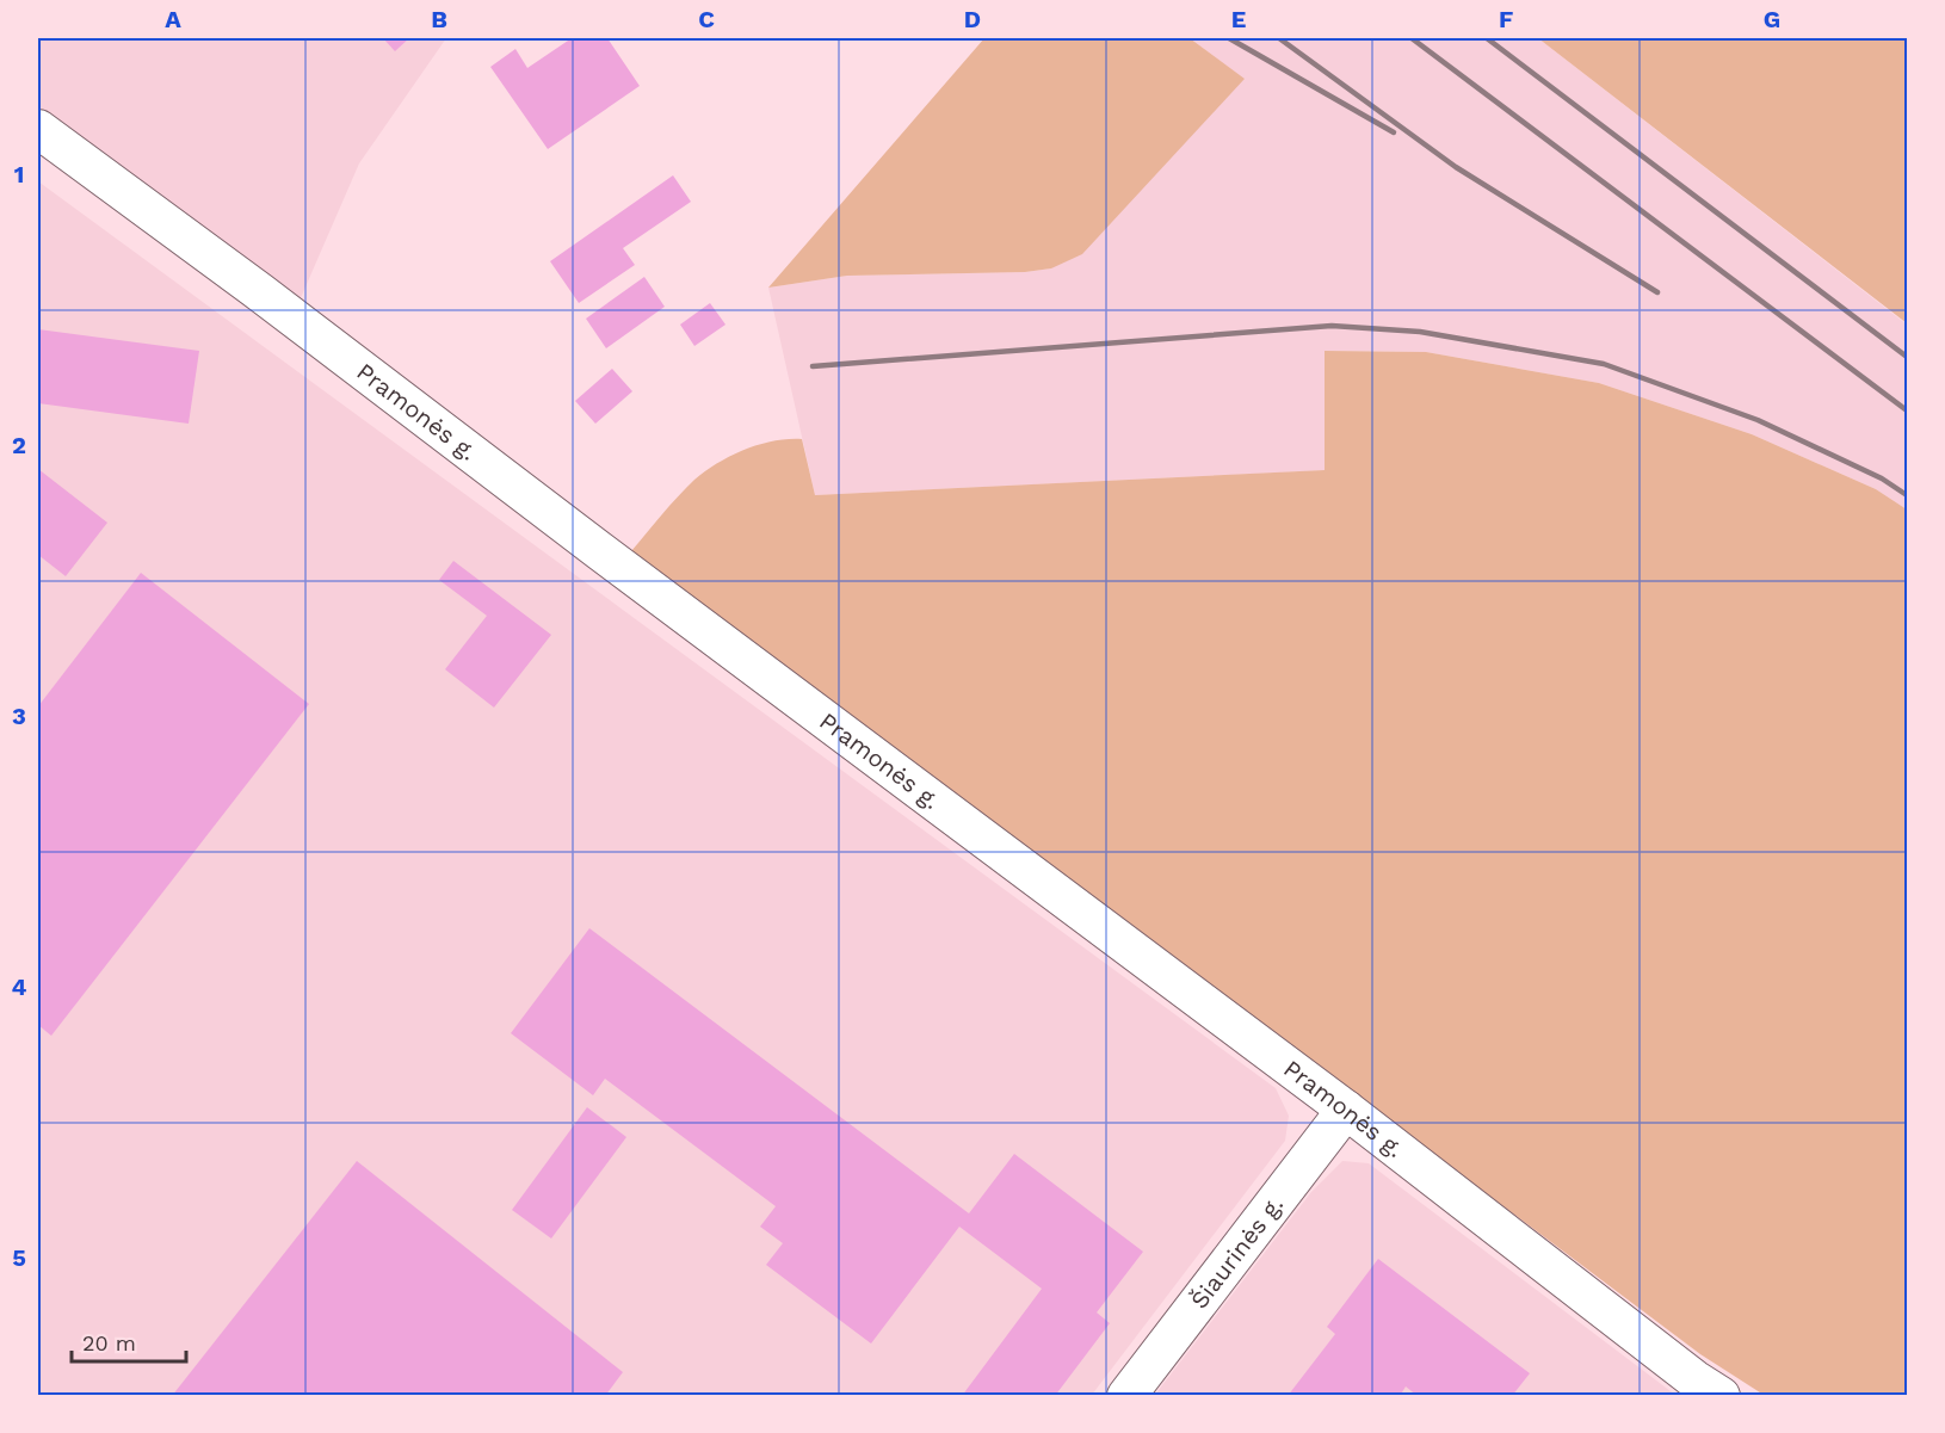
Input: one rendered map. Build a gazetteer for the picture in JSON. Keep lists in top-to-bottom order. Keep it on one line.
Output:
{"streets":{"street":["Pramonės g.","Šiaurinės g."]},"crossings":[["Pramonės g.","Šiaurinės g."]],"scale_bar":"20 m","grid":{"columns":["A","B","C","D","E","F","G"],"rows":["1","2","3","4","5"]}}
